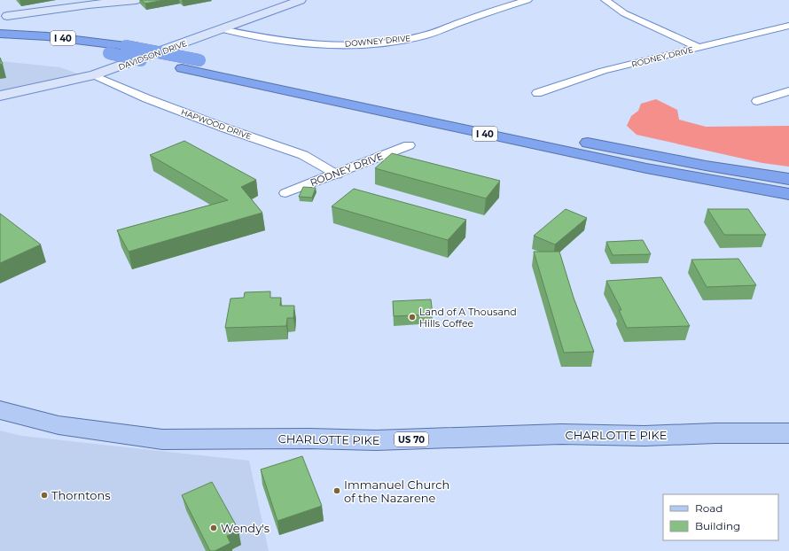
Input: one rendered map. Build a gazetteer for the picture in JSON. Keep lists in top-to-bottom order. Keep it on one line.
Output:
{"streets":{"highway":["I 40"],"main road":["CHARLOTTE PIKE","US 70"],"street":["DOWNEY DRIVE","DAVIDSON DRIVE","RODNEY DRIVE","HAPWOOD DRIVE"]},"crossings":[["DOWNEY DRIVE","DAVIDSON DRIVE"],["DAVIDSON DRIVE","HAPWOOD DRIVE"],["RODNEY DRIVE","HAPWOOD DRIVE"]],"places":["Land of A Thousand Hills Coffee","Immanuel Church of the Nazarene","Thorntons","Wendy's"],"legend":["Road","Building"]}
